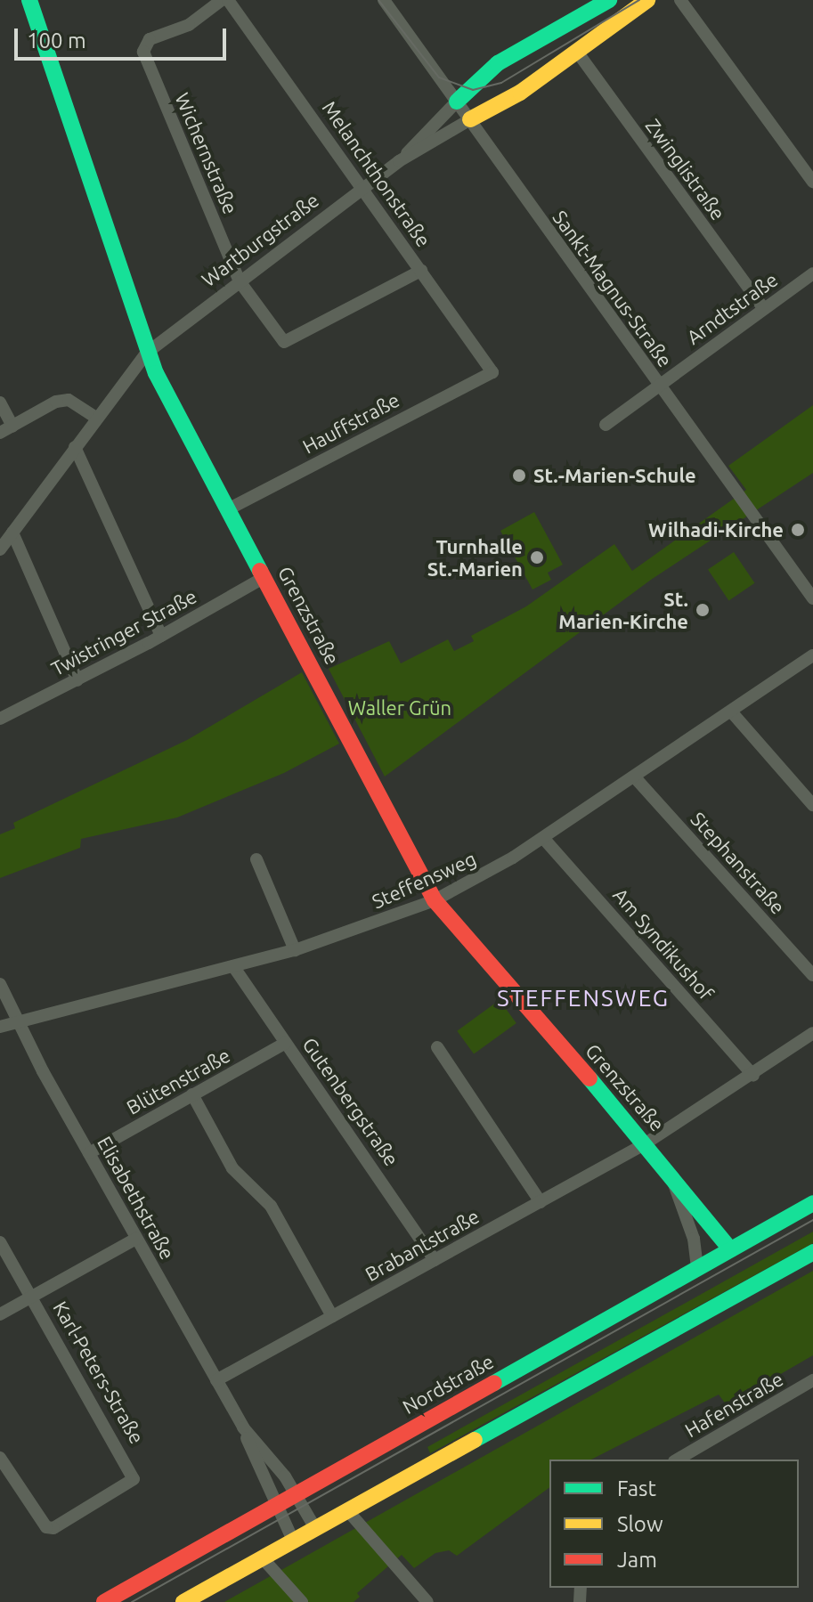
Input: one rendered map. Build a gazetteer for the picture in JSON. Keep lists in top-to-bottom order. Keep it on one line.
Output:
{"streets":{"street":["Wichernstraße","Zwinglistraße","Melanchthonstraße","Wartburgstraße","Sankt-Magnus-Straße","Arndtstraße","Hauffstraße","Grenzstraße","Twistringer Straße","Stephanstraße","Steffensweg","Am Syndikushof","Blütenstraße","Gutenbergstraße","Elisabethstraße","Brabantstraße","Karl-Peters-Straße","Nordstraße","Hafenstraße"]},"crossings":[["Wichernstraße","Melanchthonstraße"],["Wichernstraße","Wartburgstraße"],["Zwinglistraße","Wartburgstraße"],["Zwinglistraße","Arndtstraße"],["Melanchthonstraße","Wartburgstraße"],["Melanchthonstraße","Hauffstraße"],["Wartburgstraße","Sankt-Magnus-Straße"],["Wartburgstraße","Grenzstraße"],["Sankt-Magnus-Straße","Arndtstraße"],["Hauffstraße","Grenzstraße"],["Grenzstraße","Twistringer Straße"],["Grenzstraße","Steffensweg"],["Grenzstraße","Brabantstraße"],["Grenzstraße","Nordstraße"],["Stephanstraße","Steffensweg"],["Steffensweg","Am Syndikushof"],["Steffensweg","Gutenbergstraße"],["Steffensweg","Elisabethstraße"],["Am Syndikushof","Brabantstraße"],["Blütenstraße","Gutenbergstraße"],["Blütenstraße","Elisabethstraße"],["Gutenbergstraße","Brabantstraße"],["Elisabethstraße","Brabantstraße"],["Elisabethstraße","Nordstraße"]],"districts":["STEFFENSWEG"],"parks":["Waller Grün"],"places":["St.-Marien-Schule","Wilhadi-Kirche","Turnhalle St.-Marien","St. Marien-Kirche"],"legend":["Fast","Slow","Jam"],"scale_bar":"100 m"}
